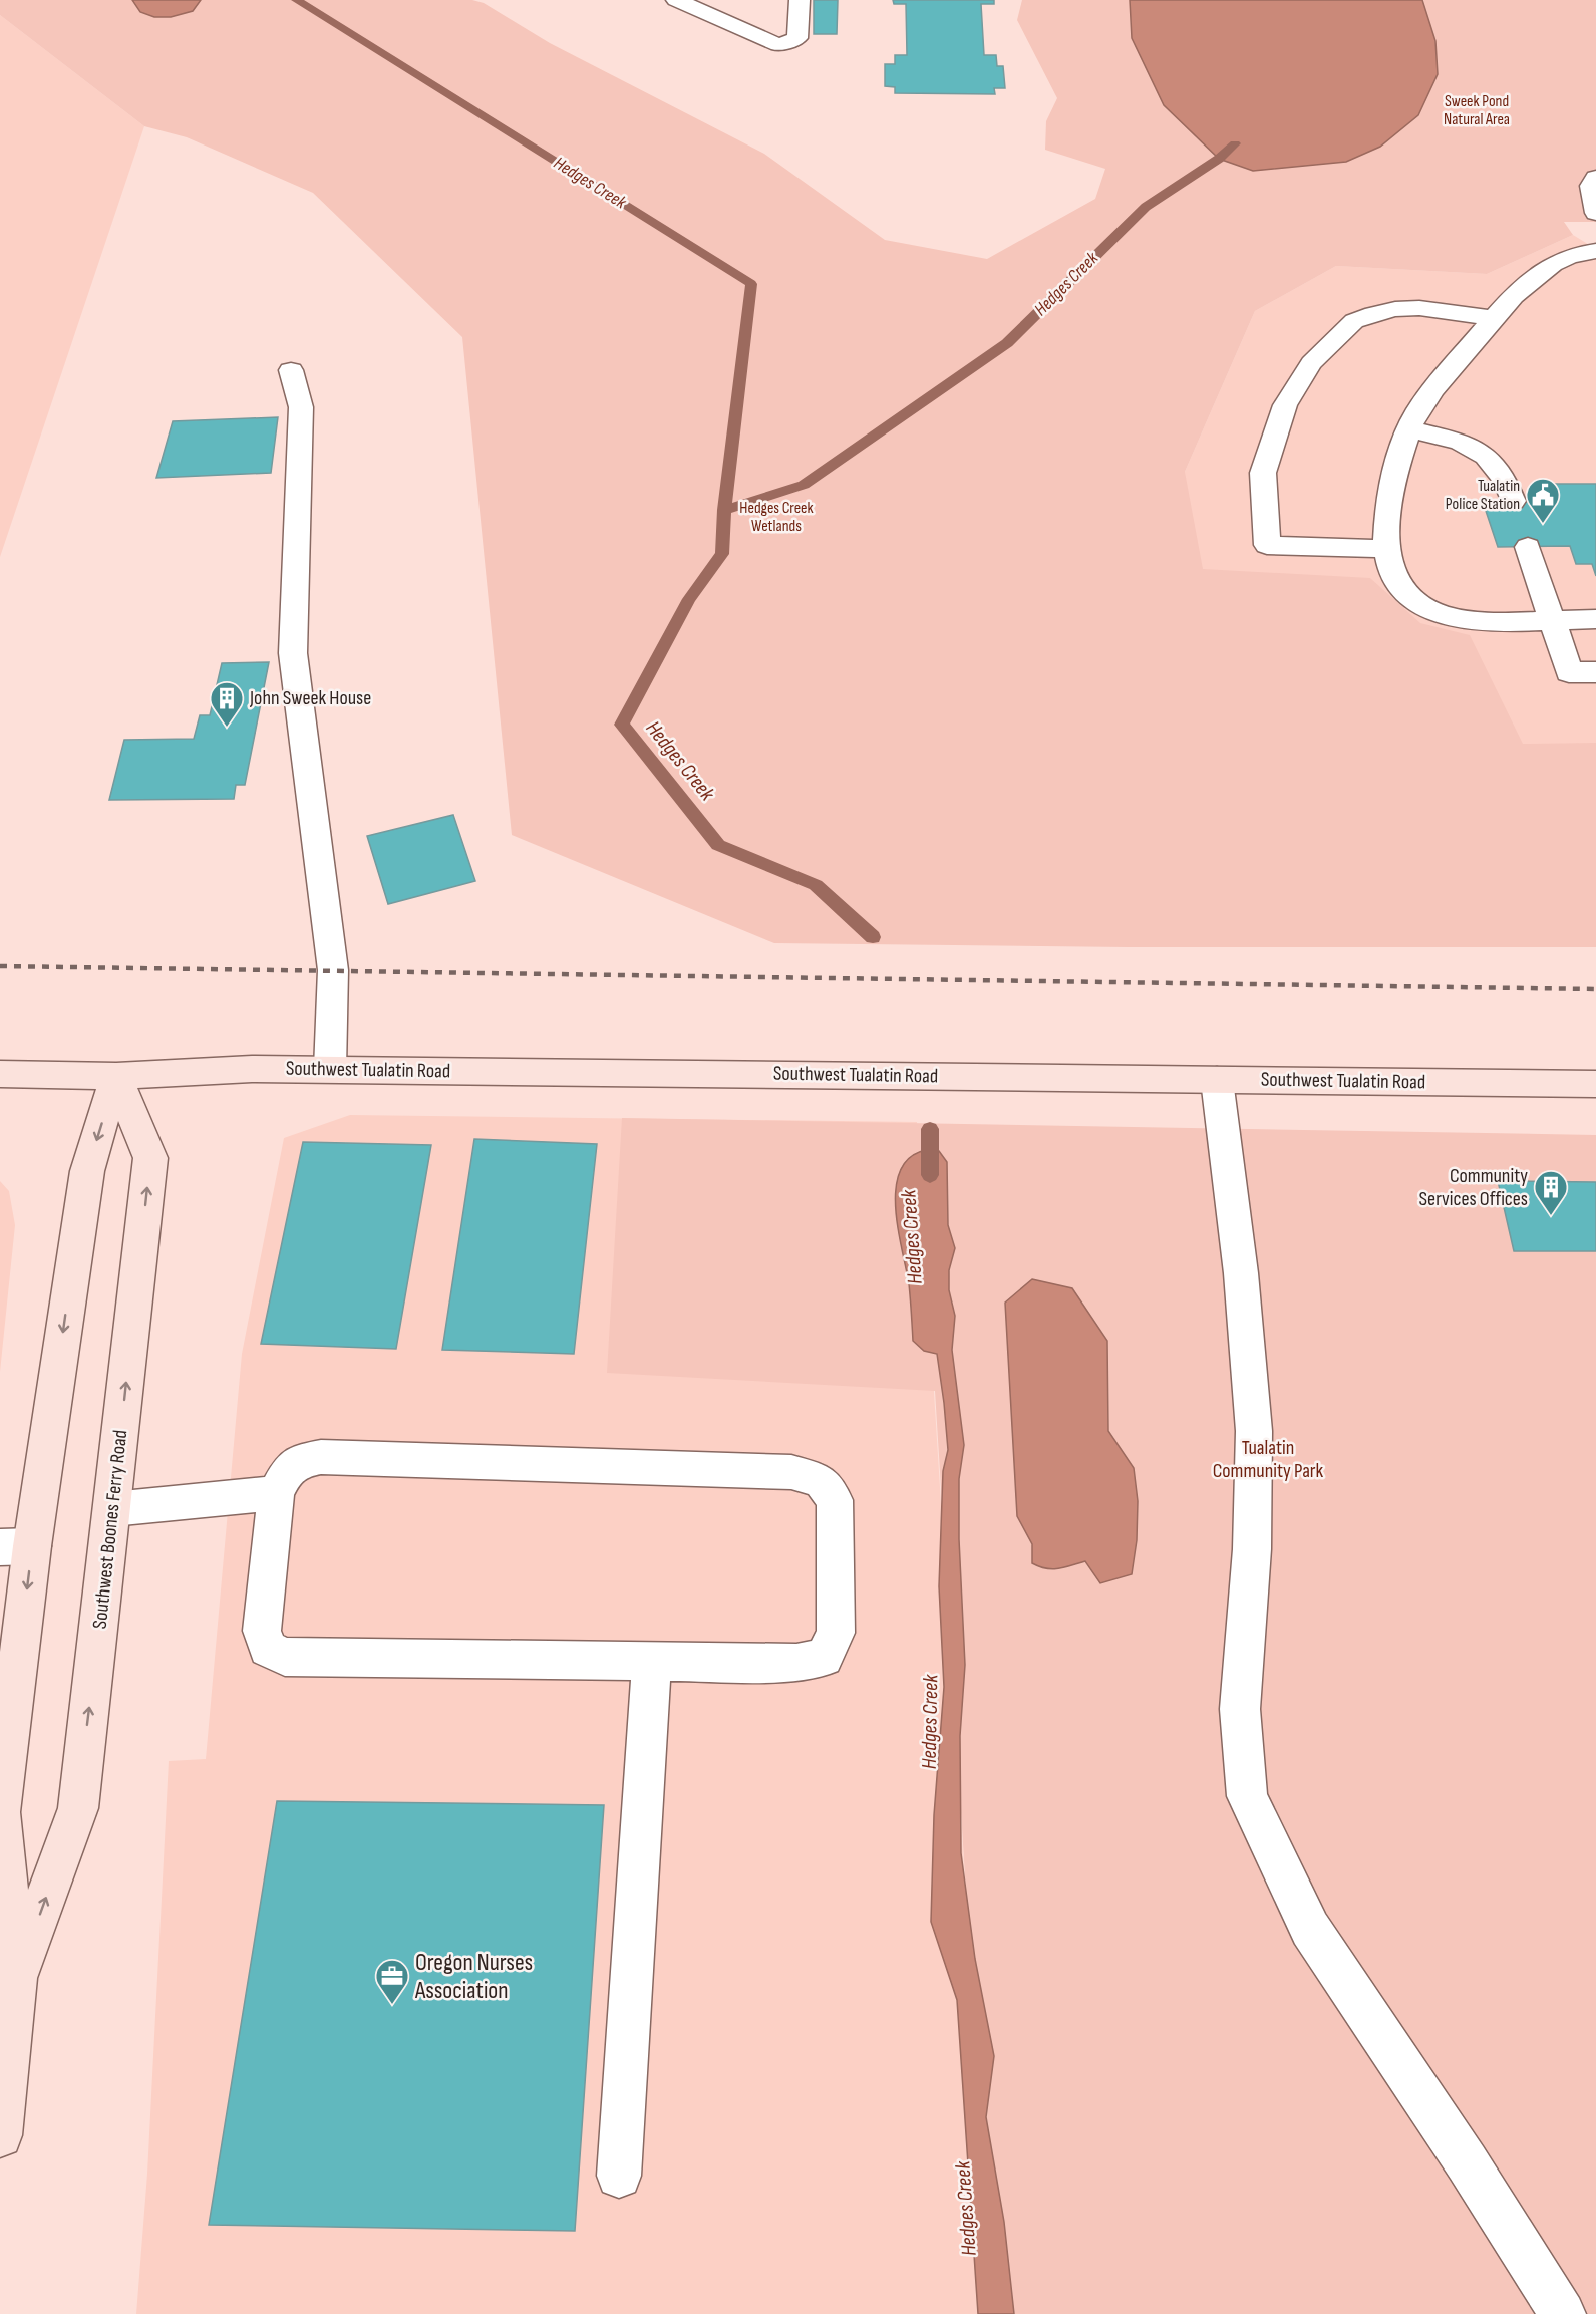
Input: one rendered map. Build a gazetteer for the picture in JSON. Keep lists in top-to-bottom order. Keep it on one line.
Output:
{"streets":{"main road":["Southwest Tualatin Road","Southwest Boones Ferry Road"]},"crossings":[["Southwest Tualatin Road","Southwest Boones Ferry Road"]],"water":["Hedges Creek"],"parks":["Sweek Pond Natural Area","Hedges Creek Wetlands","Tualatin Community Park"],"places":{"public building":["Tualatin Police Station"],"building":["John Sweek House","Community Services Offices"],"office":["Oregon Nurses Association"]}}
